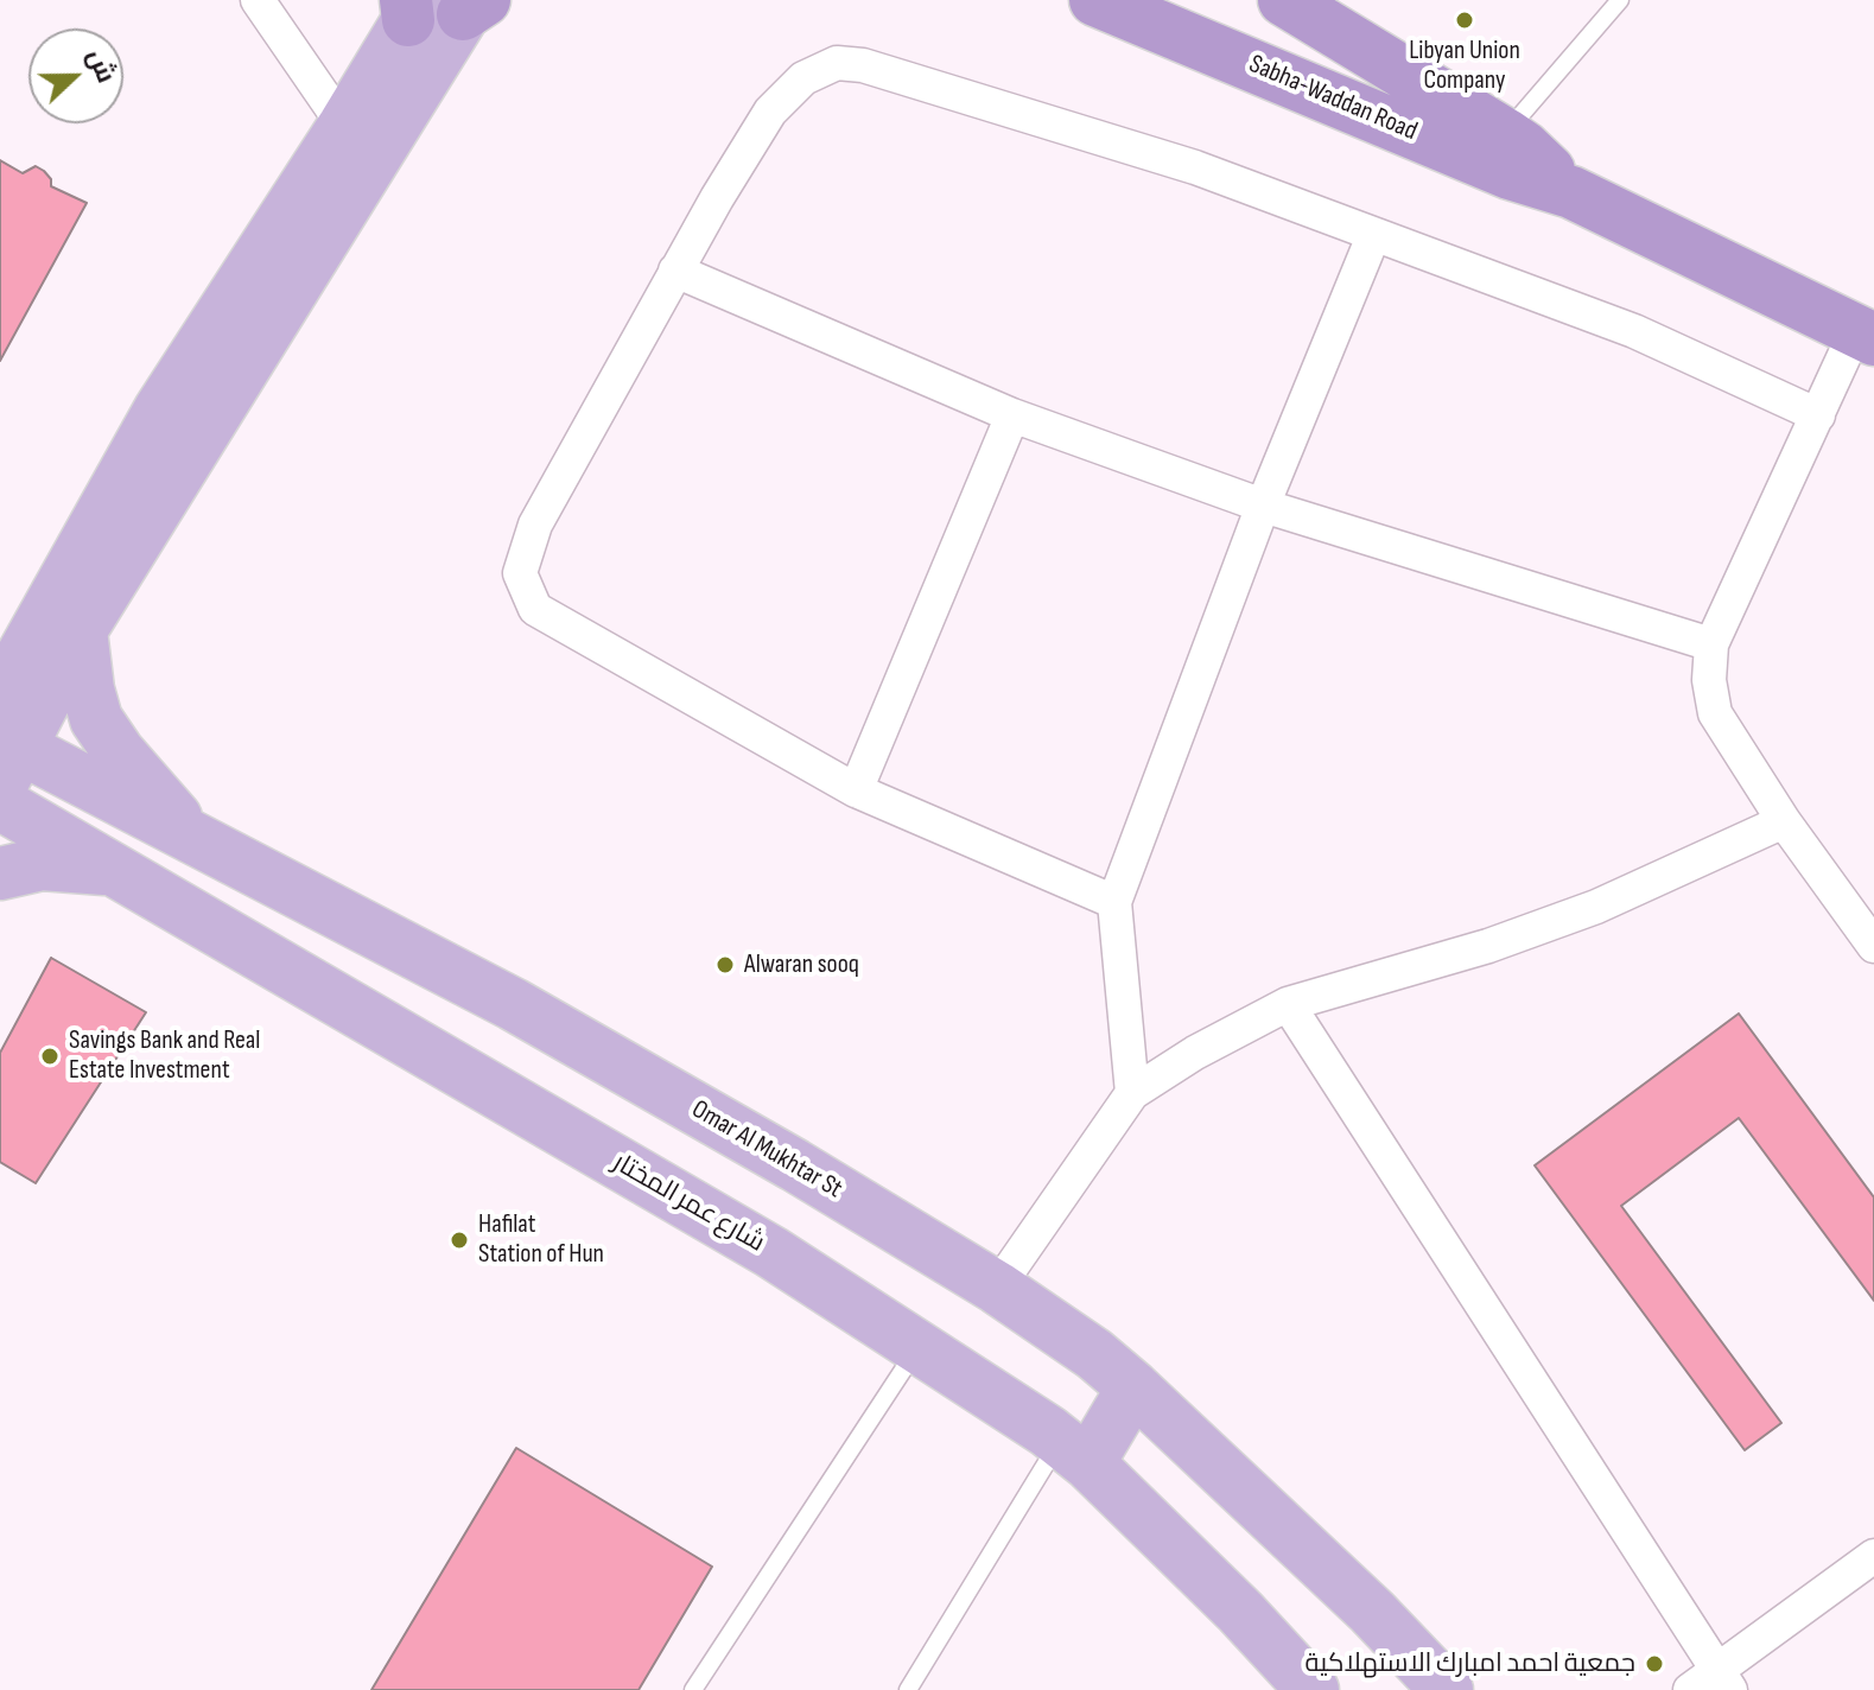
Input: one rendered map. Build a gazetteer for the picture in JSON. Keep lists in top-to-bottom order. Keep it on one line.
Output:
{"streets":{"highway":["Sabha-Waddan Road"],"main road":["Omar Al Mukhtar St","شارع عمر المختار"]},"places":["Libyan Union Company","Alwaran sooq","Savings Bank and Real Estate Investment","Hafilat Station of Hun","جمعية احمد امبارك الاستهلاكية"],"north":"right"}
